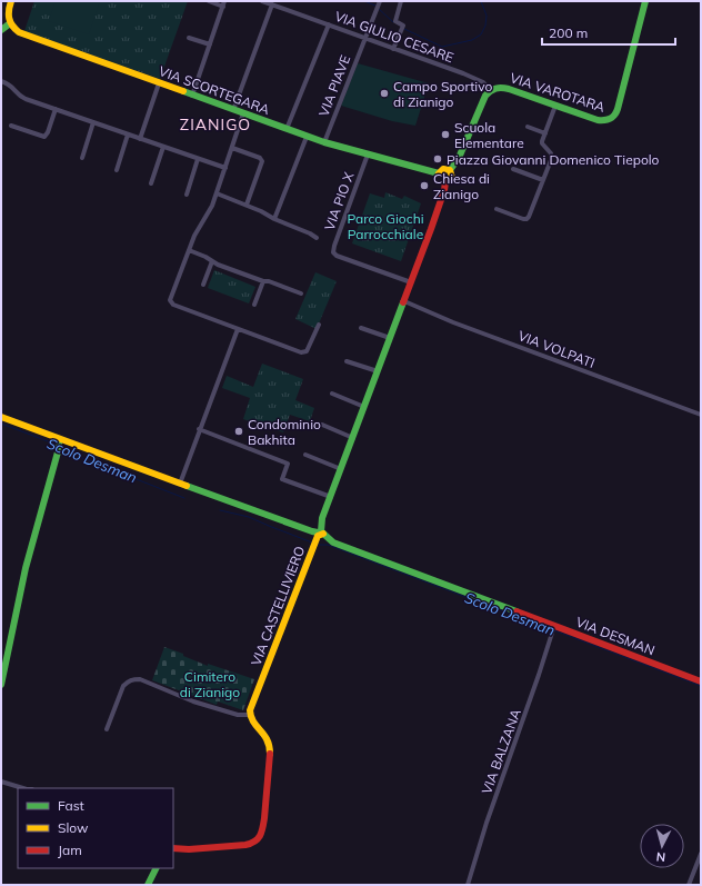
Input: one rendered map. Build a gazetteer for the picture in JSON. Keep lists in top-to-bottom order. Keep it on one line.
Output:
{"streets":{"street":["VIA GIULIO CESARE","VIA PIAVE","VIA SCORTEGARA","VIA VAROTARA","VIA PIO X","VIA VOLPATI","VIA CASTELLIVIERO","VIA DESMAN","VIA BALZANA"]},"crossings":[["VIA GIULIO CESARE","VIA PIAVE"],["VIA GIULIO CESARE","VIA VAROTARA"],["VIA PIAVE","VIA SCORTEGARA"],["VIA SCORTEGARA","VIA VAROTARA"],["VIA SCORTEGARA","VIA PIO X"],["VIA CASTELLIVIERO","VIA DESMAN"],["VIA DESMAN","VIA BALZANA"]],"districts":["ZIANIGO"],"water":["Scolo Desman"],"parks":["Parco Giochi Parrocchiale","Cimitero di Zianigo"],"places":["Campo Sportivo di Zianigo","Scuola Elementare","Piazza Giovanni Domenico Tiepolo","Chiesa di Zianigo","Condominio Bakhita"],"legend":["Fast","Slow","Jam"],"scale_bar":"200 m","north":"bottom"}
